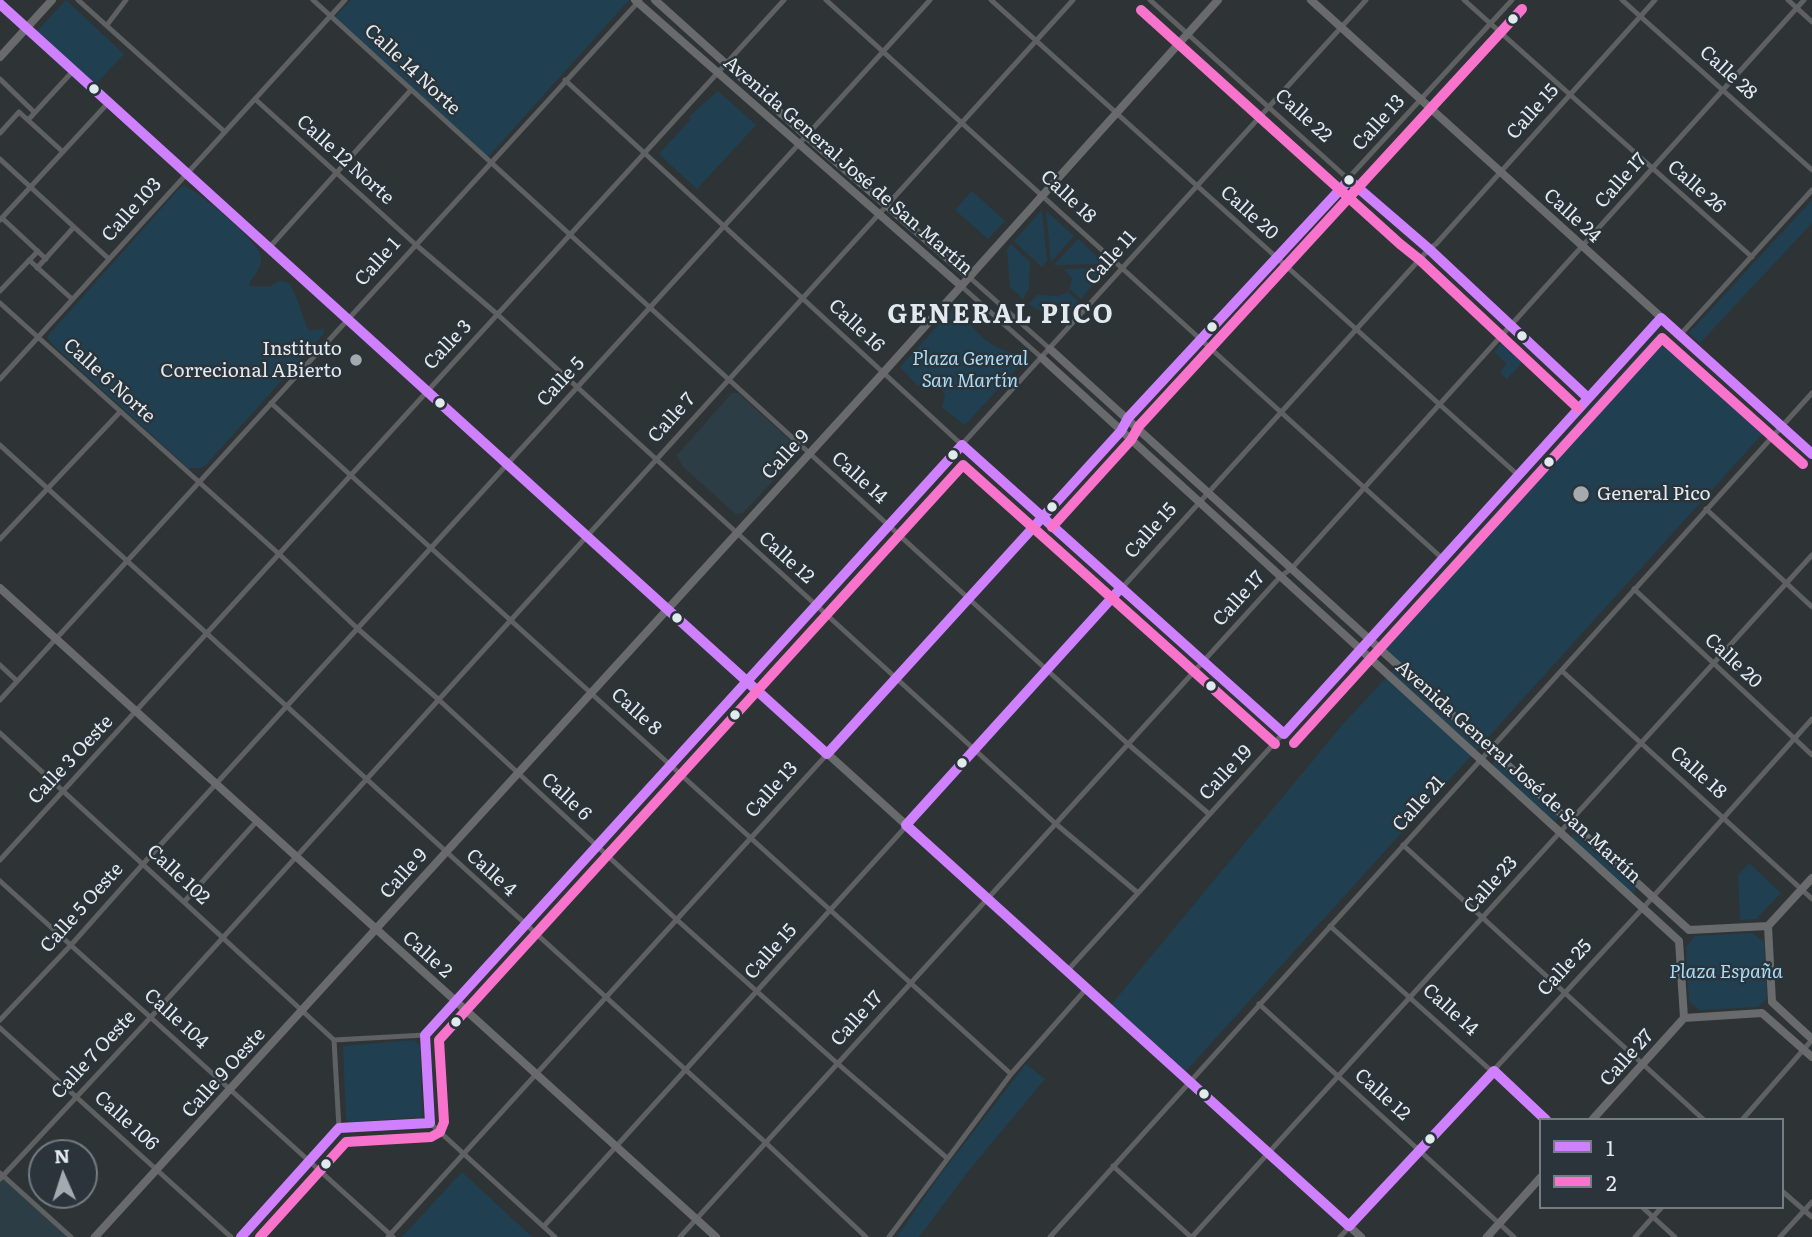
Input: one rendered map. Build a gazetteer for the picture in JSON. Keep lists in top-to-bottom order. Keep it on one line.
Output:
{"streets":{"main road":["Avenida General José de San Martín","Calle 24","Calle 9","Calle 2","Calle 27","Calle 9 Oeste"],"street":["Calle 14 Norte","Calle 28","Calle 15","Calle 22","Calle 13","Calle 12 Norte","Calle 17","Calle 26","Calle 18","Calle 103","Calle 20","Calle 11","Calle 1","Calle 16","Calle 3","Calle 6 Norte","Calle 5","Calle 7","Calle 14","Calle 12","Calle 8","Calle 3 Oeste","Calle 19","Calle 6","Calle 21","Calle 4","Calle 102","Calle 23","Calle 5 Oeste","Calle 25","Calle 104","Calle 7 Oeste","Calle 106"]},"crossings":[["Calle 14 Norte","Calle 103"],["Calle 14 Norte","Calle 1"],["Calle 14 Norte","Calle 14"],["Calle 28","Calle 15"],["Calle 28","Calle 17"],["Calle 15","Calle 22"],["Calle 15","Avenida General José de San Martín"],["Calle 15","Calle 26"],["Calle 15","Calle 18"],["Calle 15","Calle 20"],["Calle 15","Calle 24"],["Calle 15","Calle 16"],["Calle 15","Calle 14"],["Calle 15","Calle 12"],["Calle 15","Calle 8"],["Calle 15","Calle 6"],["Calle 15","Calle 4"],["Calle 15","Calle 2"],["Calle 22","Calle 13"],["Calle 22","Calle 17"],["Calle 22","Calle 11"],["Calle 22","Calle 9"],["Calle 22","Calle 19"],["Calle 13","Avenida General José de San Martín"],["Calle 13","Calle 26"],["Calle 13","Calle 18"],["Calle 13","Calle 20"],["Calle 13","Calle 24"],["Calle 13","Calle 16"],["Calle 13","Calle 14"],["Calle 13","Calle 12"],["Calle 13","Calle 8"],["Calle 13","Calle 6"],["Calle 13","Calle 4"],["Calle 13","Calle 2"],["Calle 13","Calle 104"],["Calle 12 Norte","Calle 103"],["Calle 12 Norte","Calle 1"],["Calle 12 Norte","Calle 12"],["Avenida General José de San Martín","Calle 17"],["Avenida General José de San Martín","Calle 11"],["Avenida General José de San Martín","Calle 1"],["Avenida General José de San Martín","Calle 3"],["Avenida General José de San Martín","Calle 5"],["Avenida General José de San Martín","Calle 7"],["Avenida General José de San Martín","Calle 9"],["Avenida General José de San Martín","Calle 19"],["Avenida General José de San Martín","Calle 21"],["Avenida General José de San Martín","Calle 23"],["Avenida General José de San Martín","Calle 25"],["Calle 17","Calle 26"],["Calle 17","Calle 18"],["Calle 17","Calle 20"],["Calle 17","Calle 24"],["Calle 17","Calle 16"],["Calle 17","Calle 14"],["Calle 17","Calle 12"],["Calle 17","Calle 8"],["Calle 17","Calle 6"],["Calle 17","Calle 4"],["Calle 17","Calle 2"],["Calle 18","Calle 11"],["Calle 18","Calle 5"],["Calle 18","Calle 7"],["Calle 18","Calle 9"],["Calle 18","Calle 19"],["Calle 18","Calle 21"],["Calle 18","Calle 23"],["Calle 18","Calle 25"],["Calle 103","Calle 6 Norte"],["Calle 20","Calle 11"],["Calle 20","Calle 7"],["Calle 20","Calle 9"],["Calle 20","Calle 19"],["Calle 20","Calle 21"],["Calle 20","Calle 23"],["Calle 20","Calle 25"],["Calle 24","Calle 11"],["Calle 24","Calle 19"],["Calle 24","Calle 21"],["Calle 11","Calle 16"],["Calle 11","Calle 14"],["Calle 11","Calle 12"],["Calle 11","Calle 8"],["Calle 11","Calle 6"],["Calle 11","Calle 4"],["Calle 11","Calle 2"],["Calle 1","Calle 16"],["Calle 1","Calle 6 Norte"],["Calle 1","Calle 14"],["Calle 1","Calle 12"],["Calle 1","Calle 8"],["Calle 1","Calle 6"],["Calle 1","Calle 4"],["Calle 1","Calle 2"],["Calle 16","Calle 3"],["Calle 16","Calle 5"],["Calle 16","Calle 7"],["Calle 16","Calle 9"],["Calle 16","Calle 19"],["Calle 3","Calle 14"],["Calle 3","Calle 12"],["Calle 3","Calle 8"],["Calle 3","Calle 3 Oeste"],["Calle 3","Calle 6"],["Calle 3","Calle 4"],["Calle 3","Calle 2"],["Calle 6 Norte","Calle 6"],["Calle 5","Calle 14"],["Calle 5","Calle 12"],["Calle 5","Calle 8"],["Calle 5","Calle 6"],["Calle 5","Calle 4"],["Calle 5","Calle 5 Oeste"],["Calle 5","Calle 2"],["Calle 7","Calle 14"],["Calle 7","Calle 12"],["Calle 7","Calle 8"],["Calle 7","Calle 6"],["Calle 7","Calle 4"],["Calle 7","Calle 2"],["Calle 7","Calle 7 Oeste"],["Calle 9","Calle 14"],["Calle 9","Calle 12"],["Calle 9","Calle 8"],["Calle 9","Calle 6"],["Calle 9","Calle 4"],["Calle 9","Calle 2"],["Calle 9","Calle 9 Oeste"],["Calle 14","Calle 19"],["Calle 14","Calle 21"],["Calle 14","Calle 23"],["Calle 14","Calle 25"],["Calle 12","Calle 19"],["Calle 12","Calle 21"],["Calle 12","Calle 23"],["Calle 12","Calle 25"],["Calle 3 Oeste","Calle 102"],["Calle 3 Oeste","Calle 2"],["Calle 102","Calle 5 Oeste"],["Calle 102","Calle 7 Oeste"],["Calle 102","Calle 9 Oeste"],["Calle 5 Oeste","Calle 2"],["Calle 5 Oeste","Calle 104"],["Calle 2","Calle 7 Oeste"],["Calle 2","Calle 9 Oeste"],["Calle 104","Calle 7 Oeste"],["Calle 104","Calle 9 Oeste"],["Calle 7 Oeste","Calle 106"],["Calle 9 Oeste","Calle 106"]],"districts":["GENERAL PICO"],"parks":["Plaza General San Martín","Plaza España"],"places":["Instituto Correcional ABierto","General Pico"],"lines":["transit line 1","transit line 2"],"legend":["1","2"],"north":"top"}
